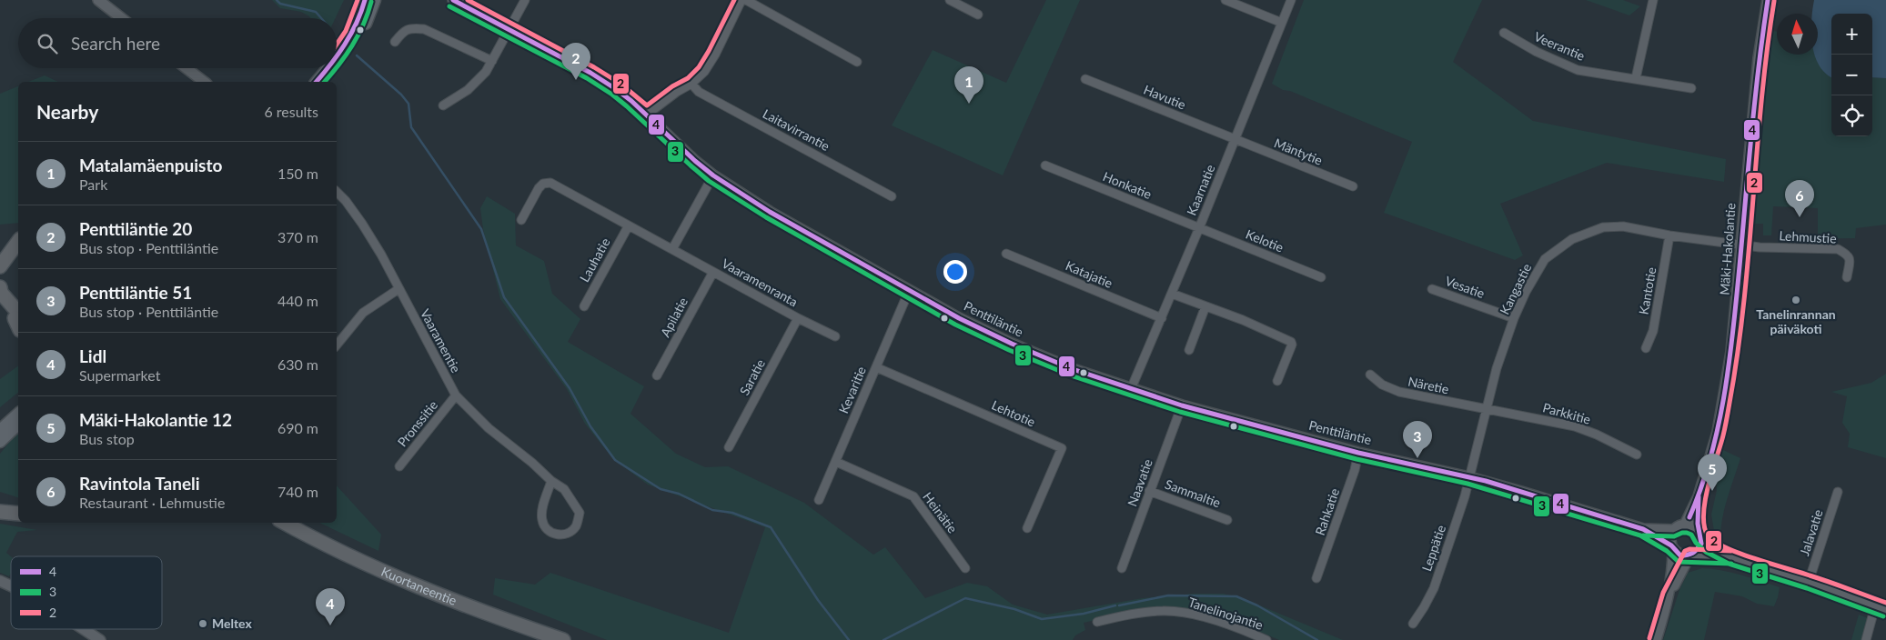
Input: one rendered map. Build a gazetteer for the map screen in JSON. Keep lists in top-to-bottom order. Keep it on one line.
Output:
{"streets":{"highway":["Kuortaneentie"],"street":["Veerantie","Havutie","Laitavirrantie","Mäntytie","Honkatie","Kaarnatie","Lehmustie","Kelotie","Mäki-Hakolantie","Lauhatie","Katajatie","Vaaramenranta","Vesatie","Kangastie","Kantotie","Apilatie","Penttiläntie","Vaaramentie","Saratie","Näretie","Kevaritie","Lehtotie","Parkkitie","Pronssitie","Naavatie","Sammaltie","Rahkatie","Heinätie","Jalavatie","Leppätie","Tanelinojantie"]},"crossings":[["Havutie","Mäntytie"],["Havutie","Kaarnatie"],["Mäntytie","Kaarnatie"],["Honkatie","Kaarnatie"],["Honkatie","Kelotie"],["Kaarnatie","Kelotie"],["Kaarnatie","Katajatie"],["Kaarnatie","Penttiläntie"],["Lehmustie","Mäki-Hakolantie"],["Lehmustie","Kangastie"],["Mäki-Hakolantie","Kangastie"],["Mäki-Hakolantie","Penttiläntie"],["Lauhatie","Vaaramenranta"],["Vaaramenranta","Apilatie"],["Vaaramenranta","Saratie"],["Vesatie","Kangastie"],["Kangastie","Kantotie"],["Kangastie","Penttiläntie"],["Kangastie","Näretie"],["Kangastie","Parkkitie"],["Kangastie","Leppätie"],["Penttiläntie","Kevaritie"],["Penttiläntie","Naavatie"],["Penttiläntie","Rahkatie"],["Penttiläntie","Leppätie"],["Vaaramentie","Pronssitie"],["Näretie","Parkkitie"],["Kevaritie","Lehtotie"],["Kevaritie","Heinätie"],["Naavatie","Sammaltie"]],"places":["Tanelinrannan päiväkoti","Meltex"],"lines":["transit line 4","transit line 2","transit line 3"],"legend":["4","3","2"],"north":"top","page":{"map_buttons":["+","−"],"search":"Search here","pins":["2","1","6","3","5","4"],"heading":["Nearby","6 results"],"list":[{"mark":"1","name":"Matalamäenpuisto","note":"Park","value":"150 m"},{"mark":"2","name":"Penttiläntie 20","note":"Bus stop · Penttiläntie","value":"370 m"},{"mark":"3","name":"Penttiläntie 51","note":"Bus stop · Penttiläntie","value":"440 m"},{"mark":"4","name":"Lidl","note":"Supermarket","value":"630 m"},{"mark":"5","name":"Mäki-Hakolantie 12","note":"Bus stop","value":"690 m"},{"mark":"6","name":"Ravintola Taneli","note":"Restaurant · Lehmustie","value":"740 m"}]}}
